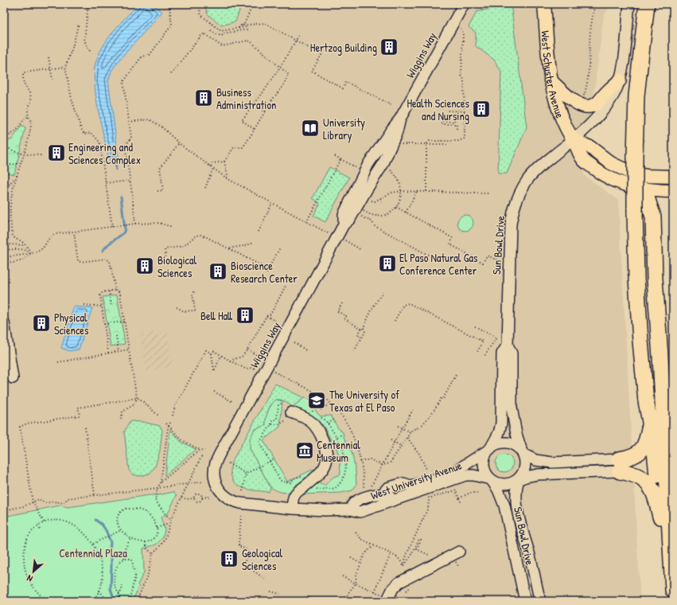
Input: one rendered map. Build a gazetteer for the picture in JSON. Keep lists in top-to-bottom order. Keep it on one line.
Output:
{"streets":{"main road":["West Schuster Avenue"],"street":["Wiggins Way","Sun Bowl Drive","West University Avenue"]},"crossings":[["Wiggins Way","West University Avenue"],["West Schuster Avenue","Sun Bowl Drive"],["Sun Bowl Drive","West University Avenue"]],"parks":["Centennial Plaza"],"places":{"building":["Hertzog Building","Business Administration","Health Sciences and Nursing","Engineering and Sciences Complex","El Paso Natural Gas Conference Center","Biological Sciences","Bioscience Research Center","Bell Hall","Physical Sciences","Geological Sciences"],"library":["University Library"],"school or university":["The University of Texas at El Paso"],"museum":["Centennial Museum"]},"north":"bottom left"}
